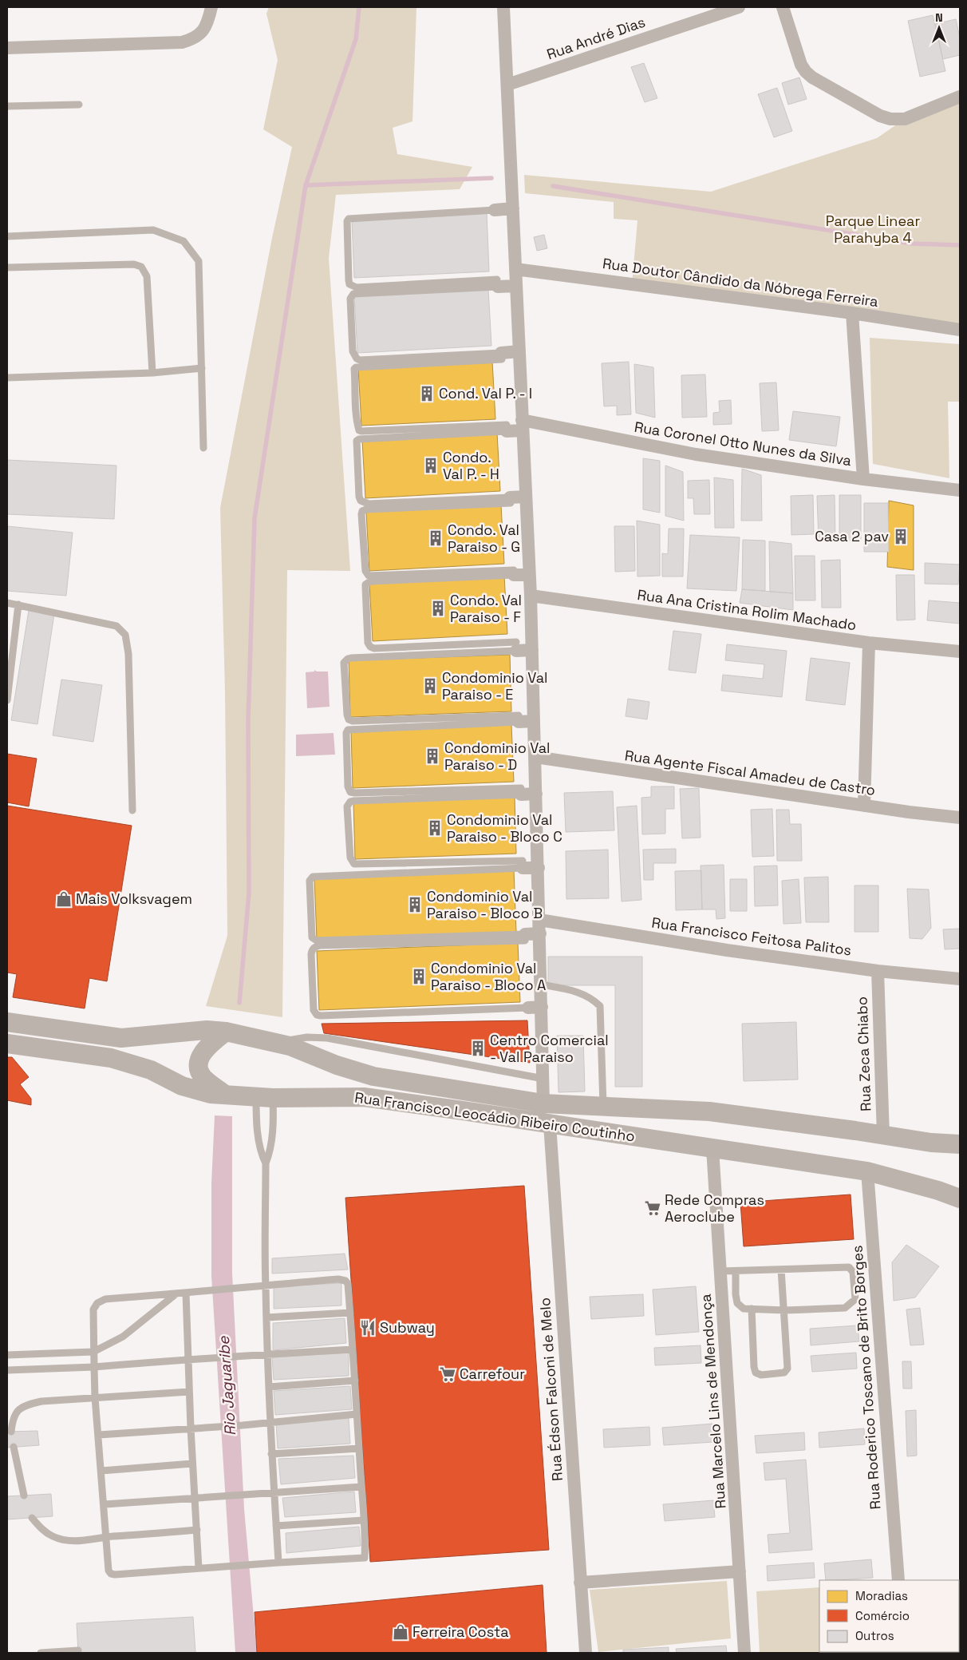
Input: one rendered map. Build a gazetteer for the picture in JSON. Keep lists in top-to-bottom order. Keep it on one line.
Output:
{"streets":{"main road":["Rua Francisco Leocádio Ribeiro Coutinho"],"street":["Rua André Dias","Rua Doutor Cândido da Nóbrega Ferreira","Rua Coronel Otto Nunes da Silva","Rua Ana Cristina Rolim Machado","Rua Agente Fiscal Amadeu de Castro","Rua Francisco Feitosa Palitos","Rua Zeca Chiabo","Rua Roderico Toscano de Brito Borges","Rua Édson Falconi de Melo","Rua Marcelo Lins de Mendonça"]},"crossings":[["Rua Francisco Feitosa Palitos","Rua Zeca Chiabo"],["Rua Zeca Chiabo","Rua Francisco Leocádio Ribeiro Coutinho"],["Rua Francisco Leocádio Ribeiro Coutinho","Rua Roderico Toscano de Brito Borges"],["Rua Francisco Leocádio Ribeiro Coutinho","Rua Édson Falconi de Melo"],["Rua Francisco Leocádio Ribeiro Coutinho","Rua Marcelo Lins de Mendonça"]],"water":["Rio Jaguaribe"],"parks":["Parque Linear Parahyba 4"],"places":{"building":["Cond. Val P. - I","Condo. Val P. - H","Casa 2 pav","Condo. Val Paraiso - G","Condo. Val Paraiso - F","Condominio Val Paraiso - E","Condominio Val Paraiso - D","Condominio Val Paraiso - Bloco C","Condominio Val Paraiso - Bloco B","Condominio Val Paraiso - Bloco A","Centro Comercial - Val Paraiso"],"shop":["Mais Volksvagem","Ferreira Costa"],"supermarket":["Rede Compras Aeroclube","Carrefour"],"restaurant":["Subway"]},"legend":["Moradias","Comércio","Outros"],"north":"top"}
